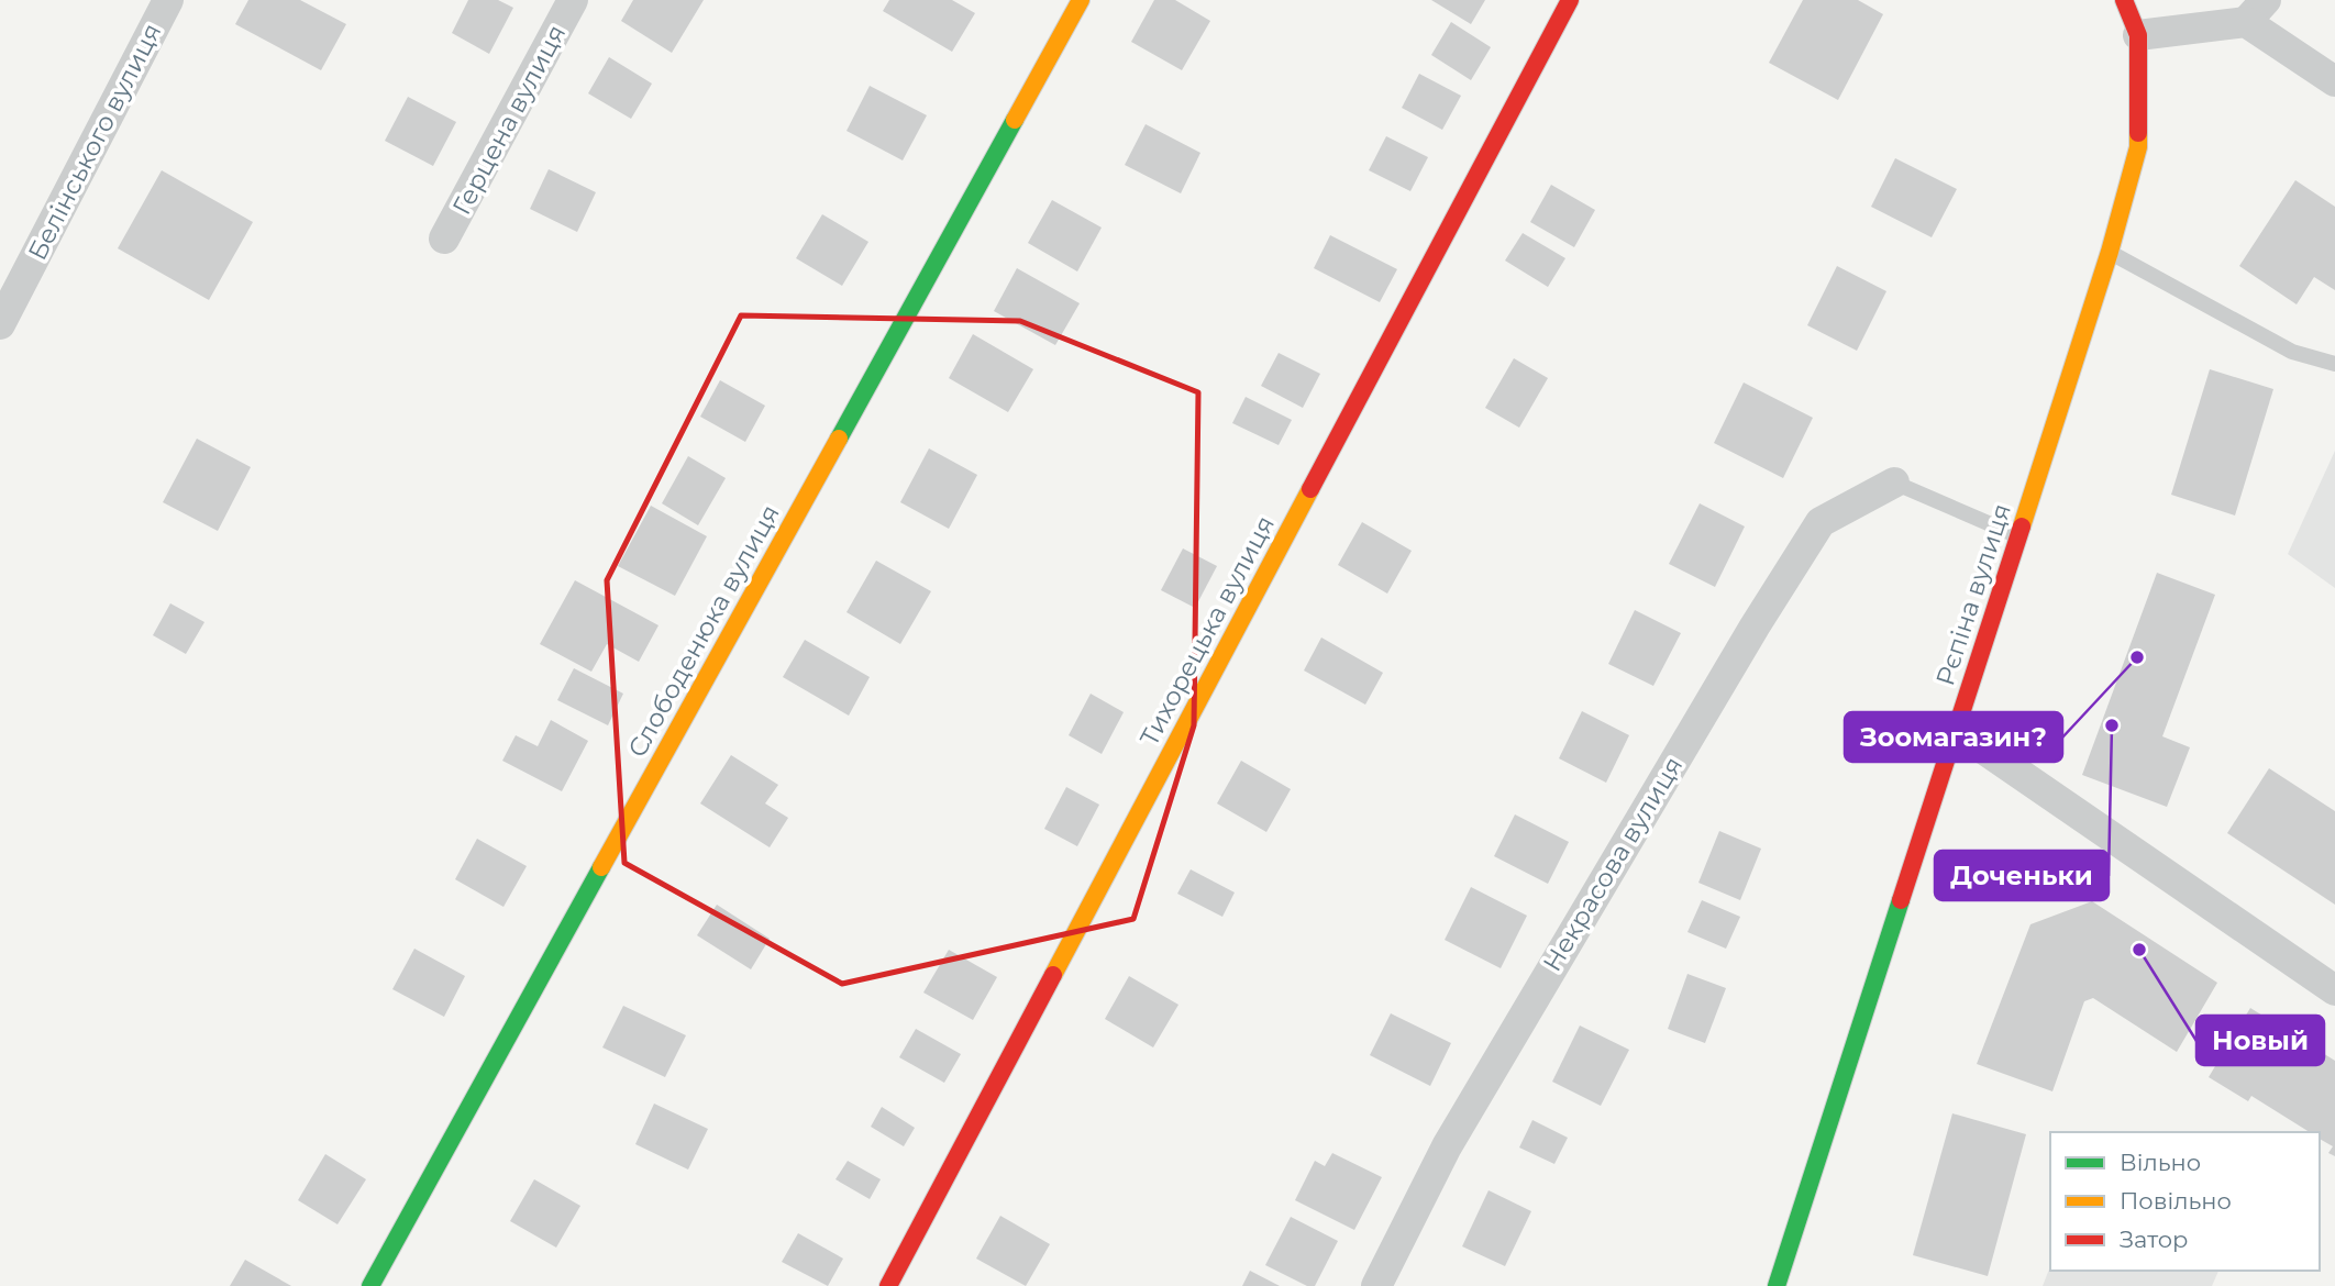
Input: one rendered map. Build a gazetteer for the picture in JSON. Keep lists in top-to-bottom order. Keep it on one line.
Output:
{"streets":{"street":["Герцена вулиця","Белінського вулиця","Рєпіна вулиця","Слободенюка вулиця","Тихорецька вулиця","Некрасова вулиця"]},"places":["Зоомагазин?","Доченьки","Новый"],"legend":["Вільно","Повільно","Затор"]}
